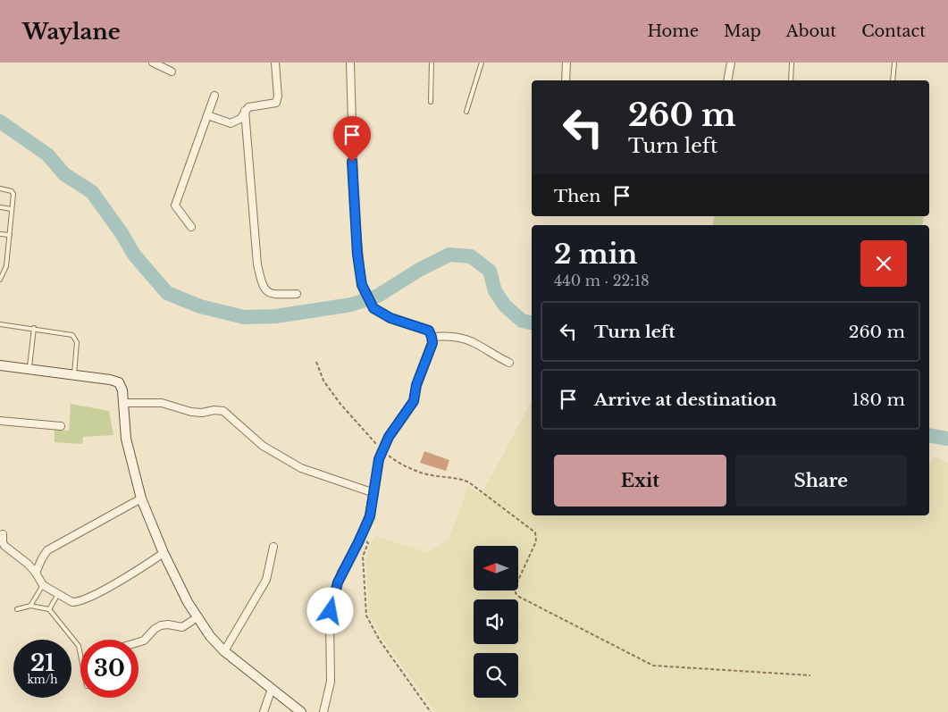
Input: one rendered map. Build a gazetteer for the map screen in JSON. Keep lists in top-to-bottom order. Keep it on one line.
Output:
{"north":"left","page":{"header":"Waylane","nav":["Home","Map","About","Contact"],"turn":["260 m","Turn left"],"then":"Then","heading":["2 min","440 m · 22:18"],"list":[{"name":"Turn left","value":"260 m"},{"name":"Arrive at destination","value":"180 m"}],"buttons":["Exit","Share"],"speed":"21 km/h","limit":"30"}}
